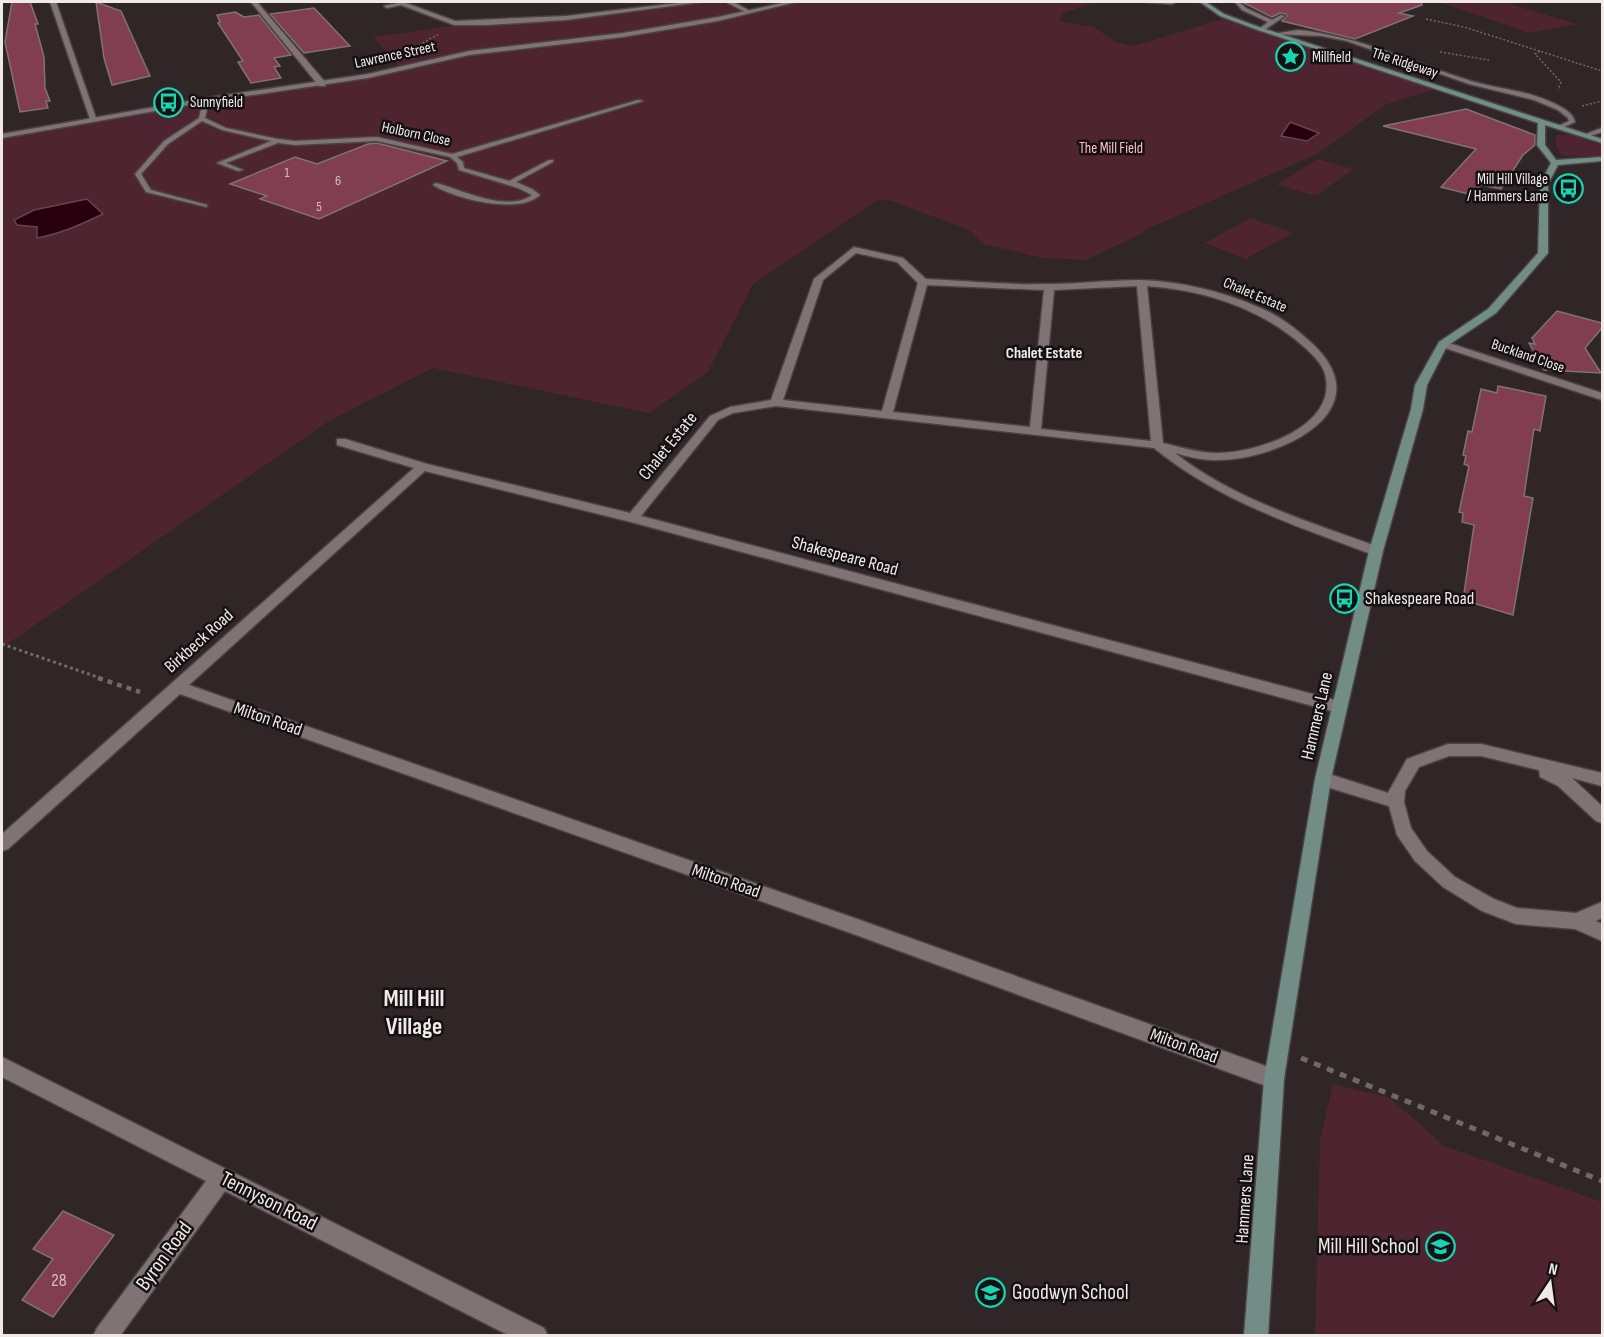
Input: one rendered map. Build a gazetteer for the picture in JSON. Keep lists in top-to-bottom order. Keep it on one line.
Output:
{"streets":{"main road":["The Ridgeway","Hammers Lane"],"street":["Lawrence Street","Chalet Estate","Buckland Close","Shakespeare Road","Birkbeck Road","Milton Road","Tennyson Road","Byron Road"],"lane":["Holborn Close"]},"crossings":[["Chalet Estate","Shakespeare Road"],["Buckland Close","Hammers Lane"],["Shakespeare Road","Birkbeck Road"],["Shakespeare Road","Hammers Lane"],["Birkbeck Road","Milton Road"],["Hammers Lane","Milton Road"],["Tennyson Road","Byron Road"]],"districts":["Chalet Estate","Mill Hill Village"],"parks":["The Mill Field"],"places":{"place":["Millfield"],"bus stop":["Sunnyfield","Mill Hill Village / Hammers Lane","Shakespeare Road"],"school or university":["Mill Hill School","Goodwyn School"]},"house_numbers":["1","6","5","28"],"north":"top"}
